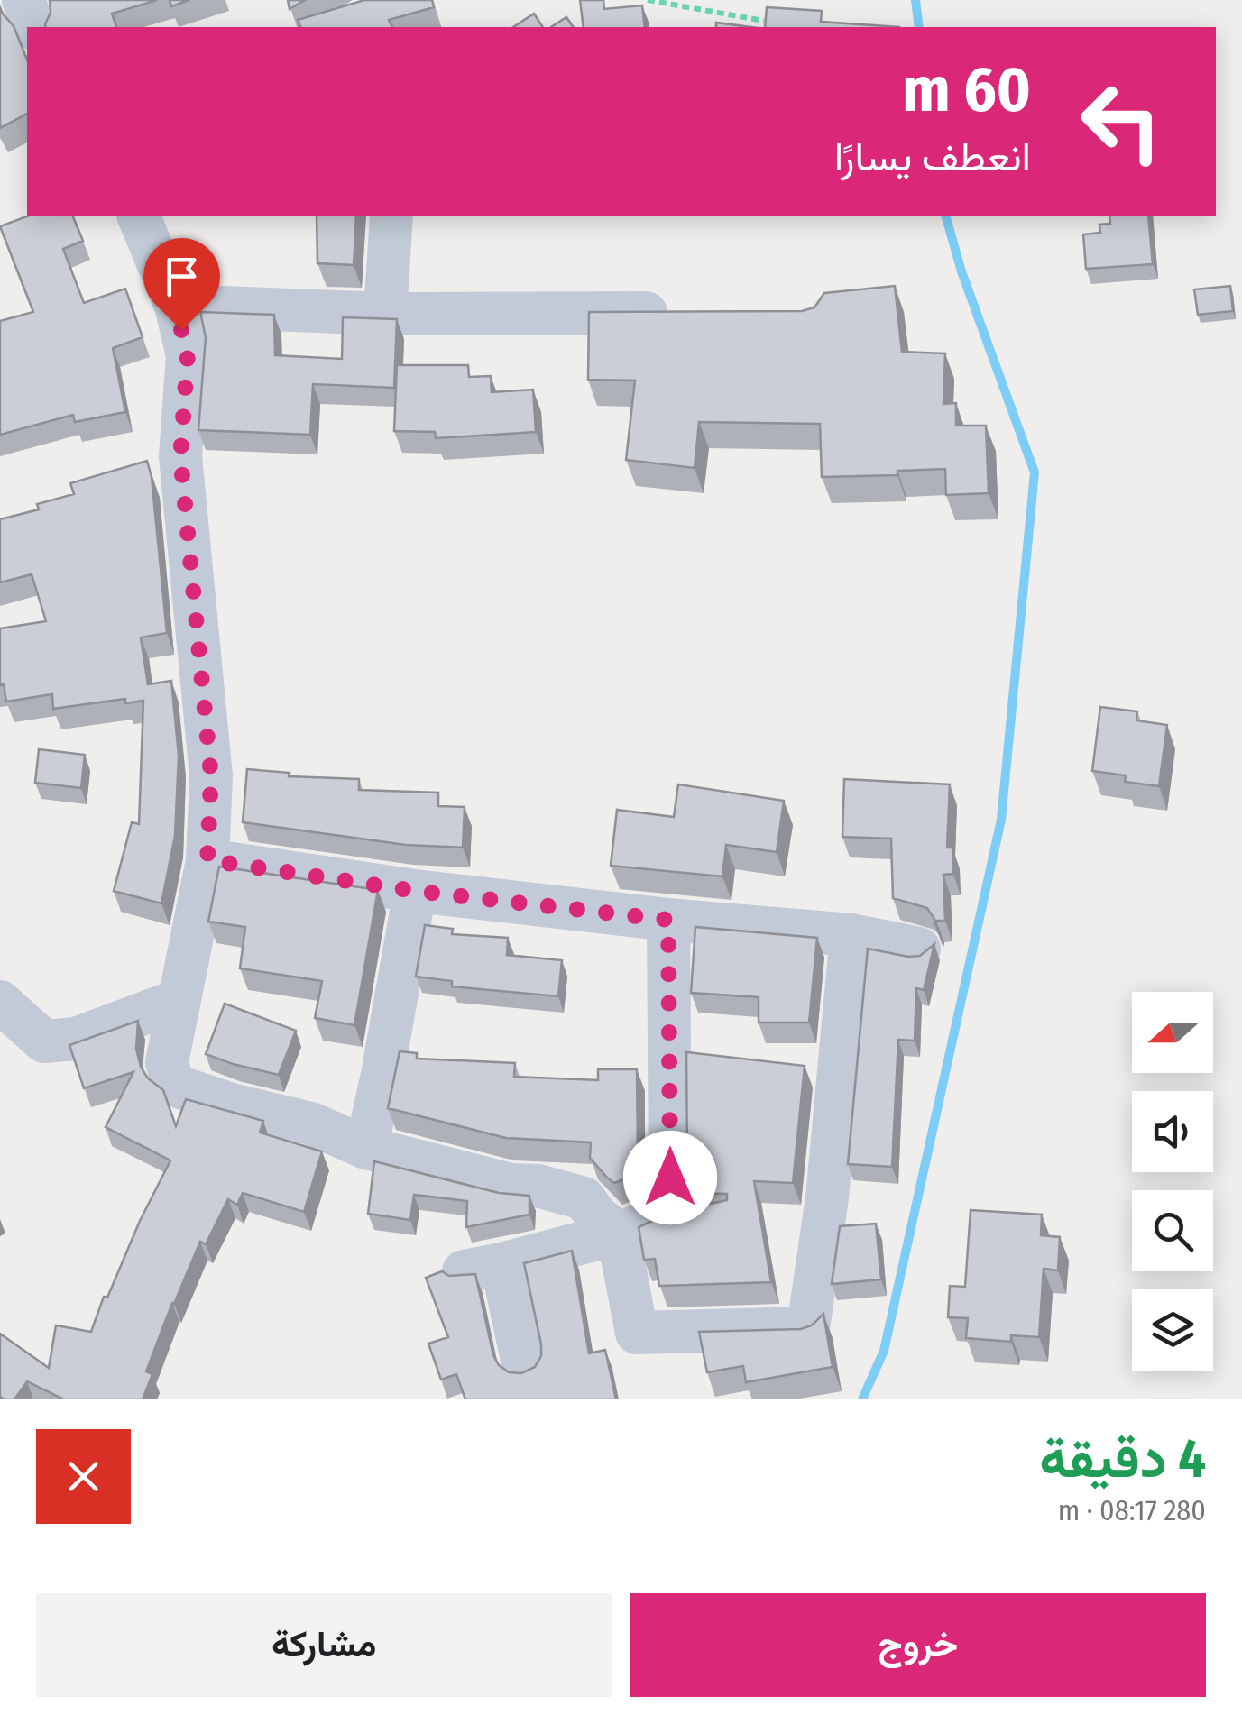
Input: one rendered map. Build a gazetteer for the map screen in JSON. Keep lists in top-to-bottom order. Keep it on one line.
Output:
{"north":"left","page":{"turn":["60 m","انعطف يسارًا"],"heading":["4 دقيقة","280 m · 08:17"],"buttons":["خروج","مشاركة"]}}
